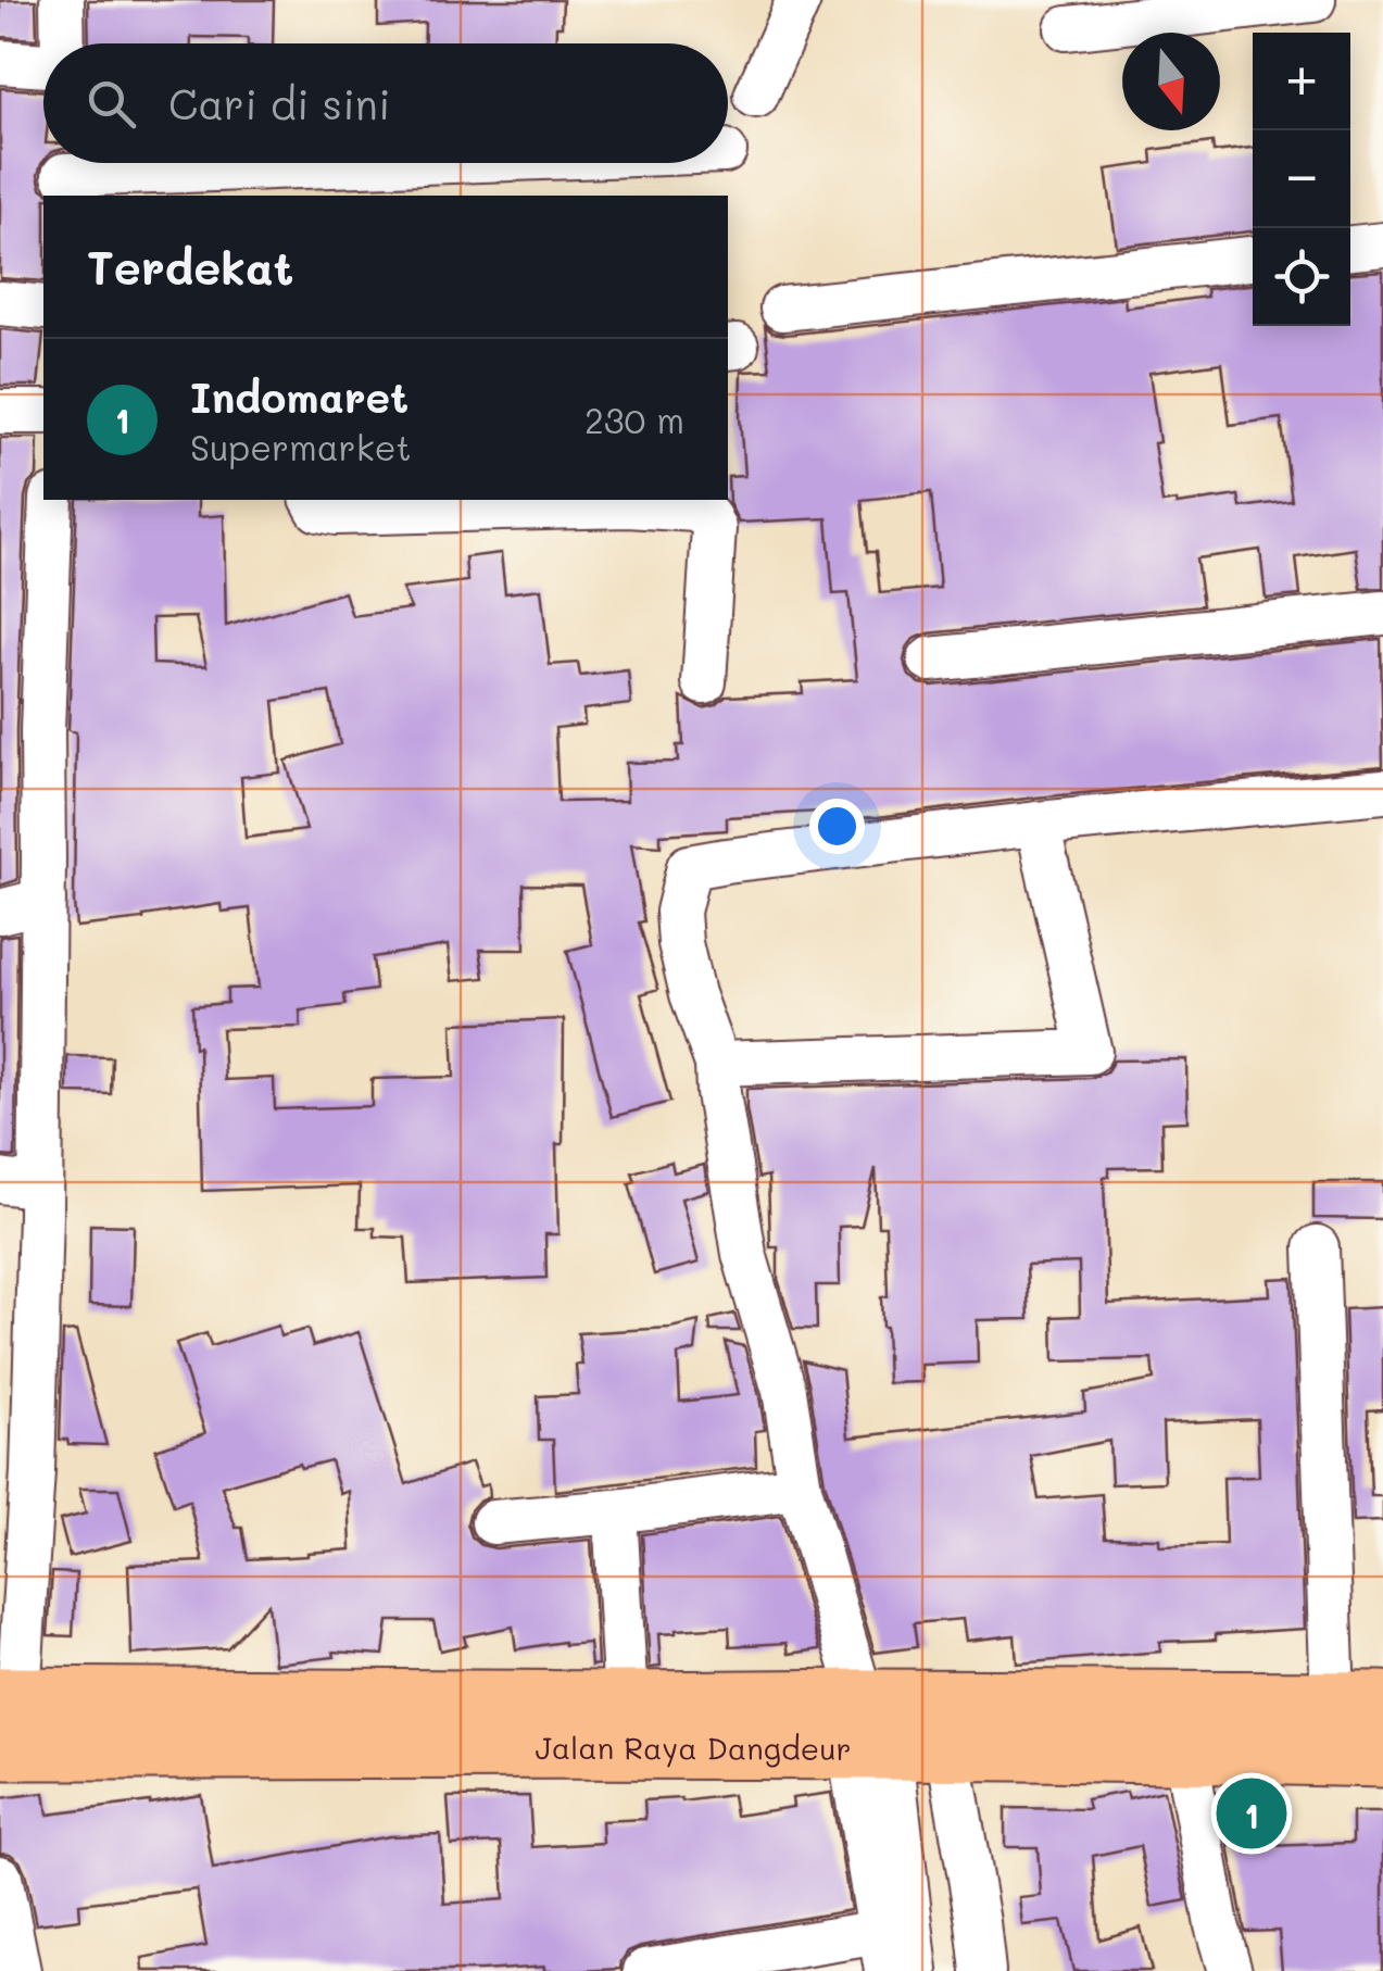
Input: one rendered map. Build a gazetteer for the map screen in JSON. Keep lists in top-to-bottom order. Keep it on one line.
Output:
{"streets":{"highway":["Jalan Raya Dangdeur"]},"north":"bottom","page":{"map_buttons":["+","−"],"search":"Cari di sini","heading":"Terdekat","list":[{"mark":"1","name":"Indomaret","note":"Supermarket","value":"230 m"}],"pins":"1"}}
